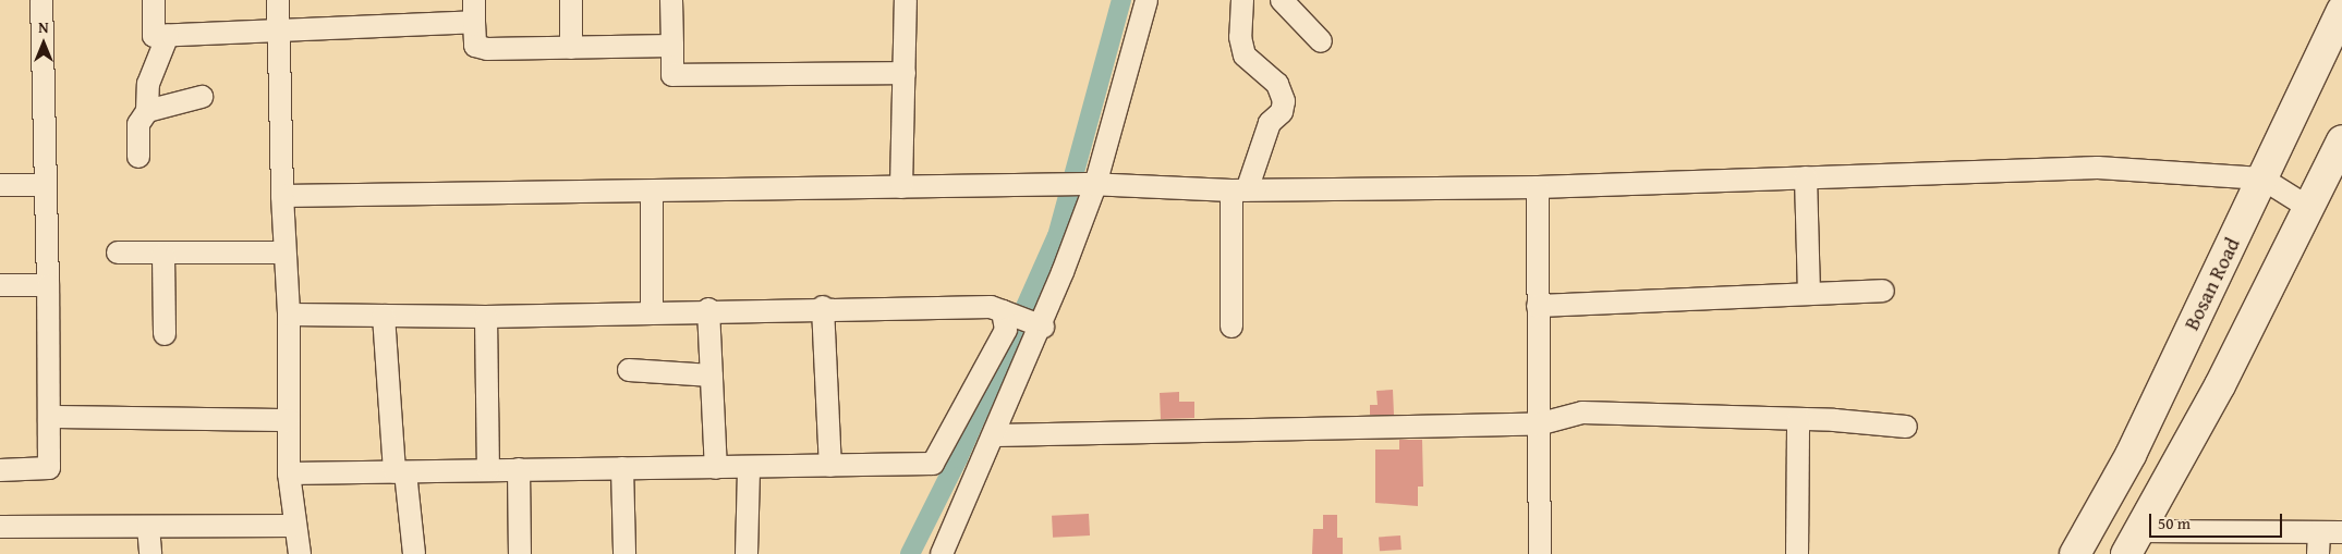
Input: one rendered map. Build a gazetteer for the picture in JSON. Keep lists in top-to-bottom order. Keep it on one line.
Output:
{"streets":{"main road":["Bosan Road"]},"scale_bar":"50 m","north":"top"}
